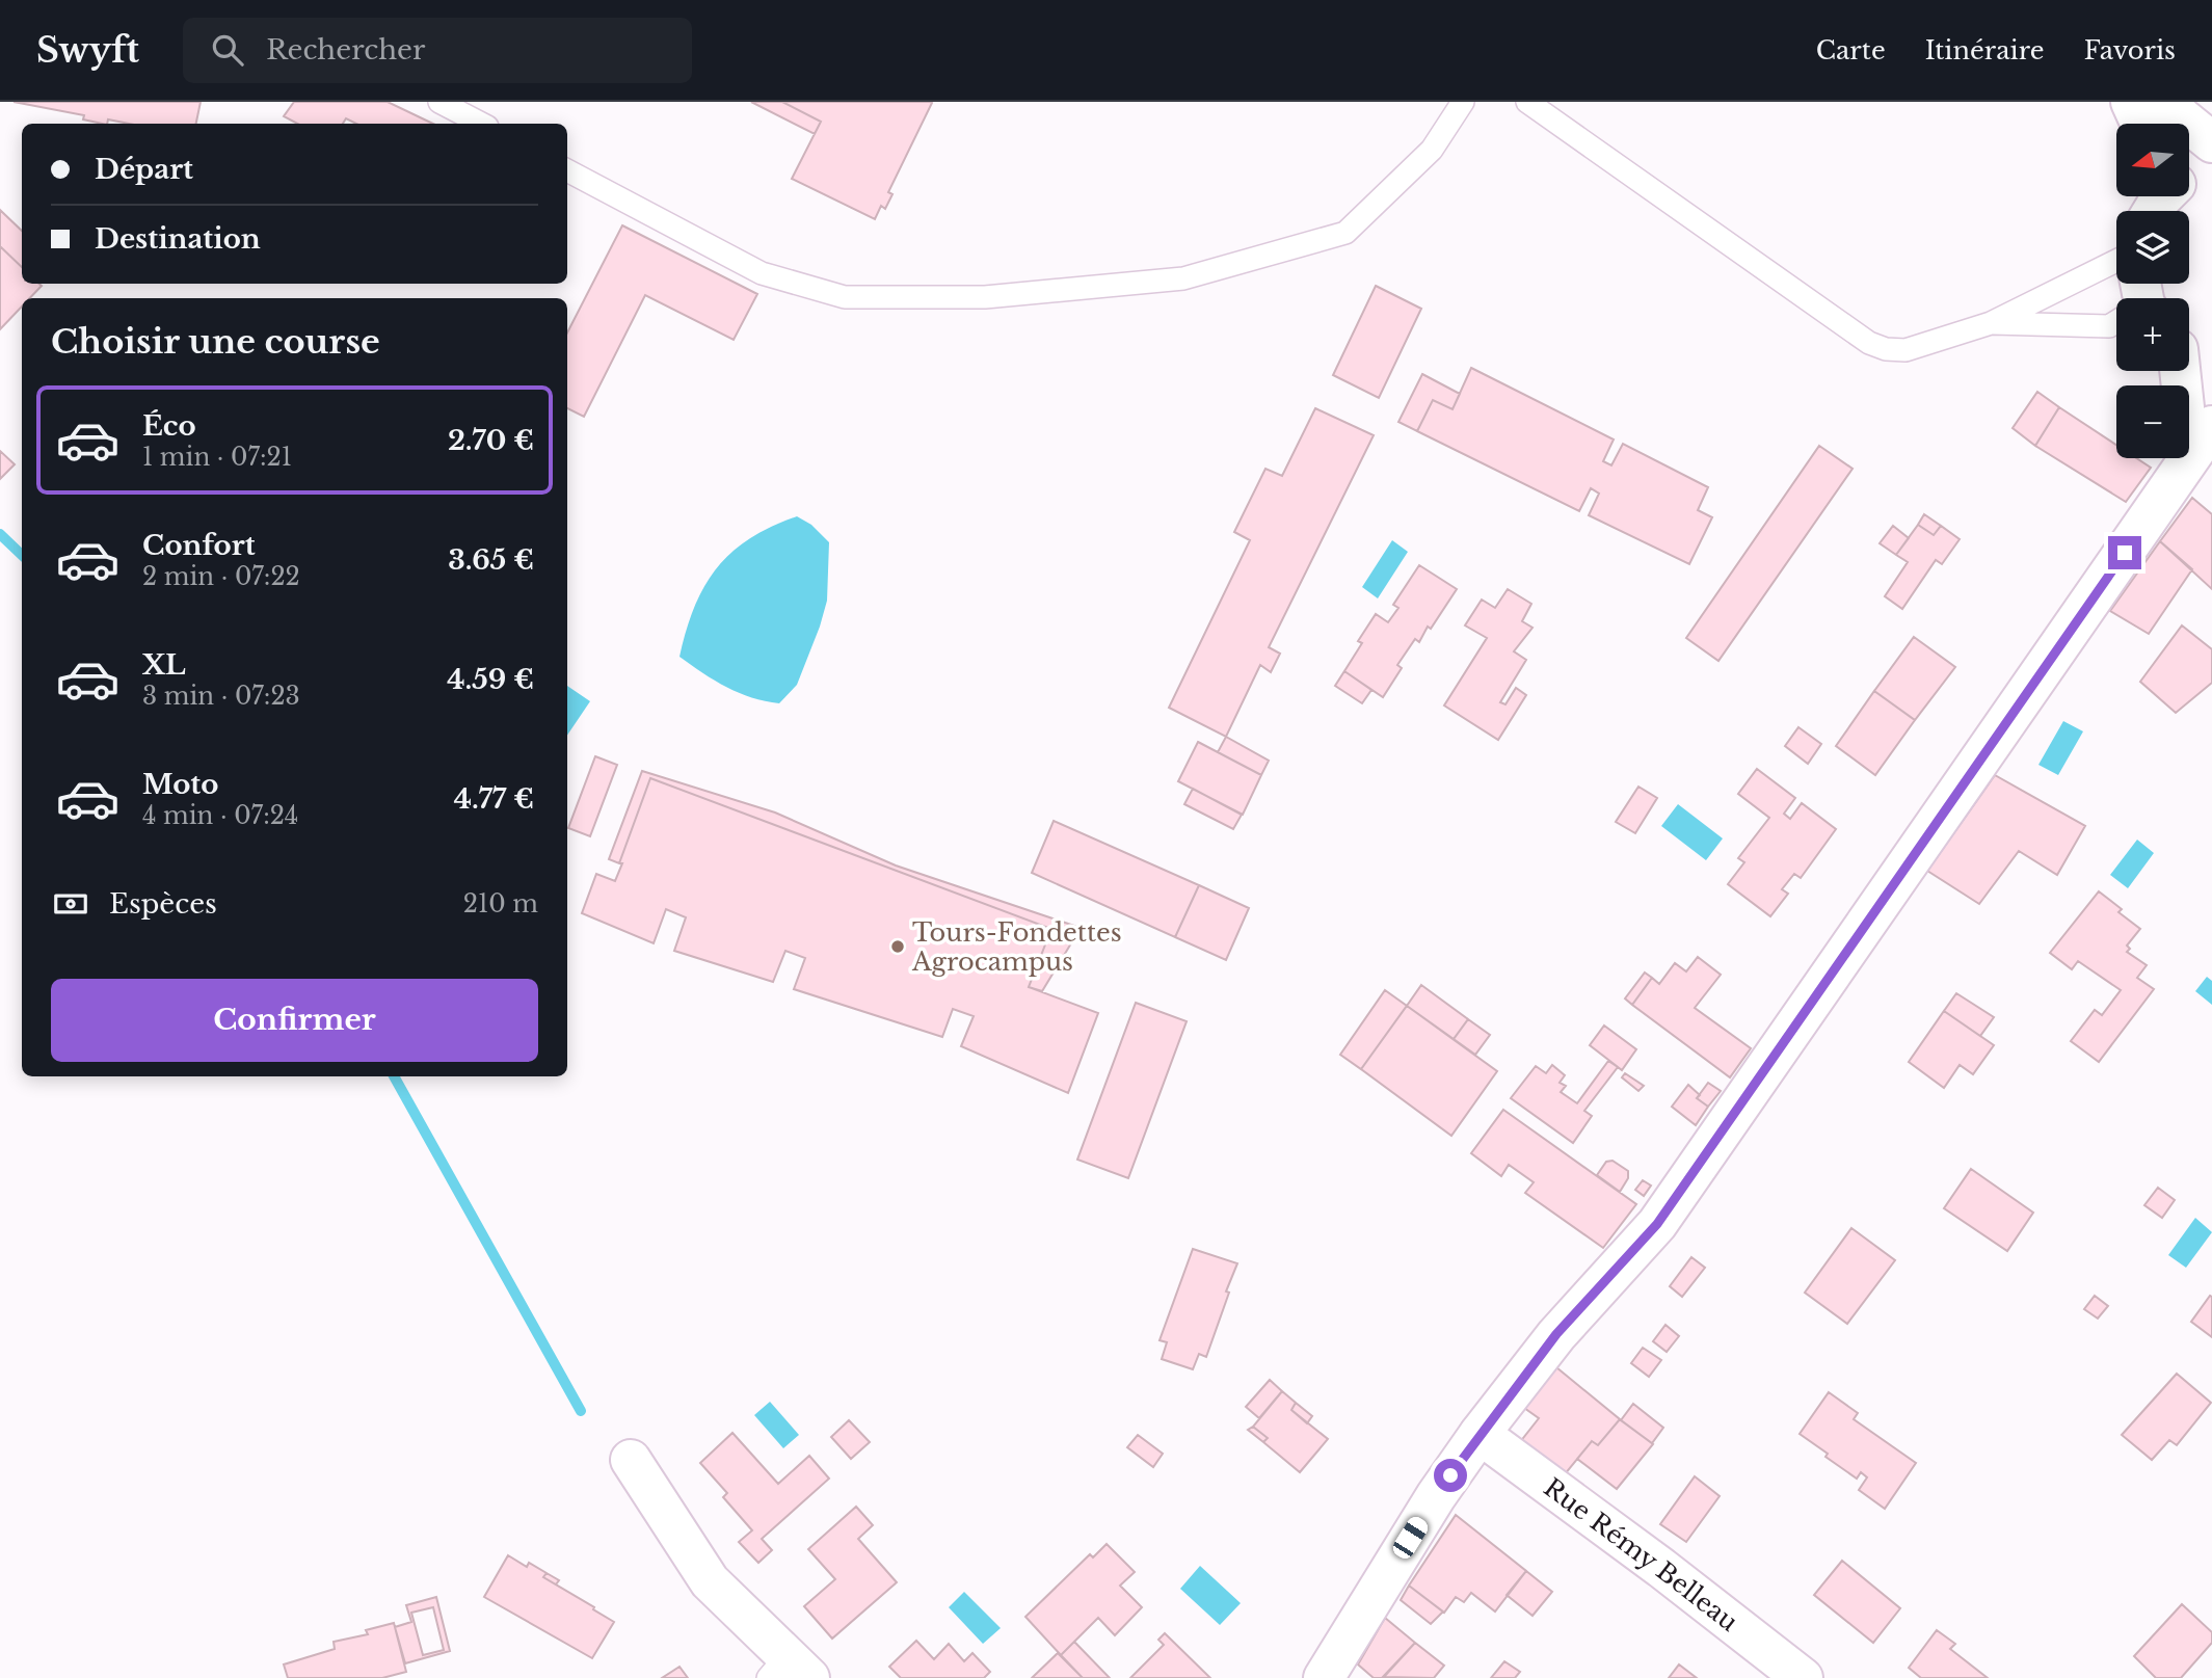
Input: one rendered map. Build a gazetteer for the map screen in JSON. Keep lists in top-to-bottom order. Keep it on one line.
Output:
{"streets":{"street":["Rue Rémy Belleau"]},"places":["Tours-Fondettes Agrocampus"],"north":"left","page":{"header":"Swyft","search":"Rechercher","nav":["Carte","Itinéraire","Favoris"],"map_buttons":["+","−"],"banner":["Départ","Destination"],"heading":"Choisir une course","list":[{"name":"Éco","note":"1 min · 07:21","value":"2.70 €"},{"name":"Confort","note":"2 min · 07:22","value":"3.65 €"},{"name":"XL","note":"3 min · 07:23","value":"4.59 €"},{"name":"Moto","note":"4 min · 07:24","value":"4.77 €"}],"pay":["Espèces","210 m"],"buttons":"Confirmer"}}
